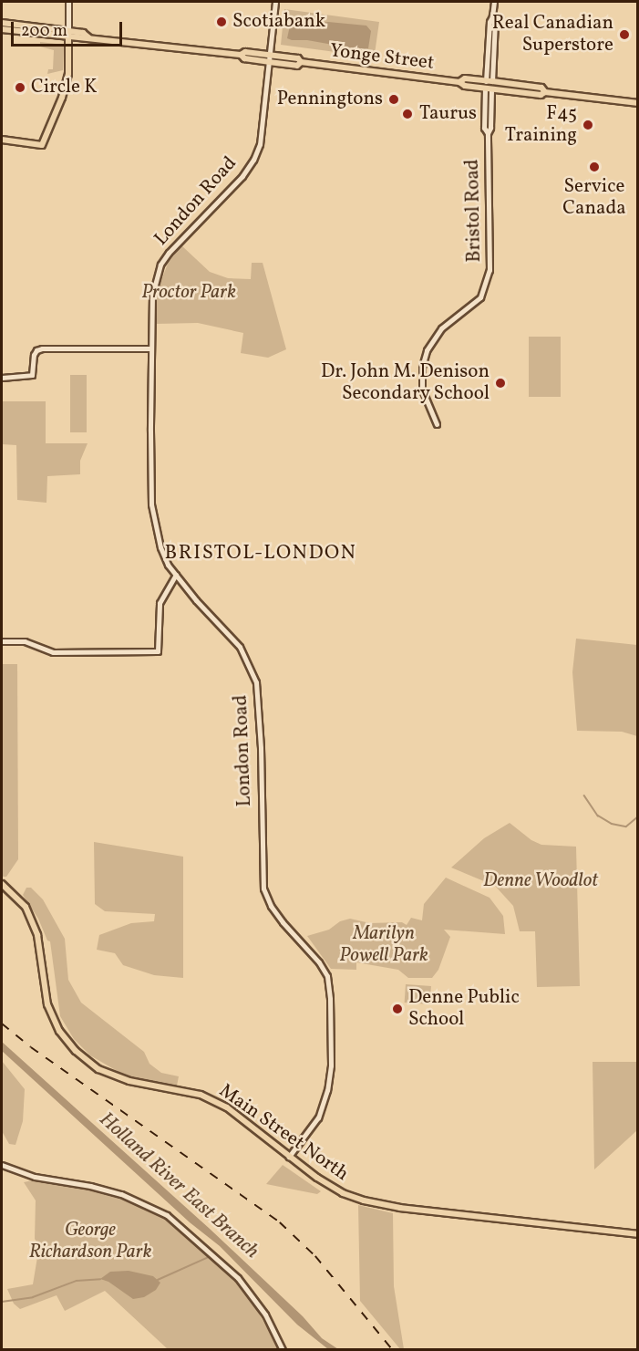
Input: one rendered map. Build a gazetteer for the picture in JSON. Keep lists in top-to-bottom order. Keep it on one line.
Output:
{"streets":{"main road":["Yonge Street","Main Street North"],"street":["London Road","Bristol Road"]},"crossings":[["Yonge Street","London Road"],["Yonge Street","Bristol Road"],["London Road","Main Street North"]],"districts":["BRISTOL-LONDON"],"water":["Holland River East Branch"],"parks":["Proctor Park","Denne Woodlot","Marilyn Powell Park","George Richardson Park"],"places":["Scotiabank","Real Canadian Superstore","Circle K","Penningtons","Taurus","F45 Training","Service Canada","Dr. John M. Denison Secondary School","Denne Public School"],"scale_bar":"200 m"}
